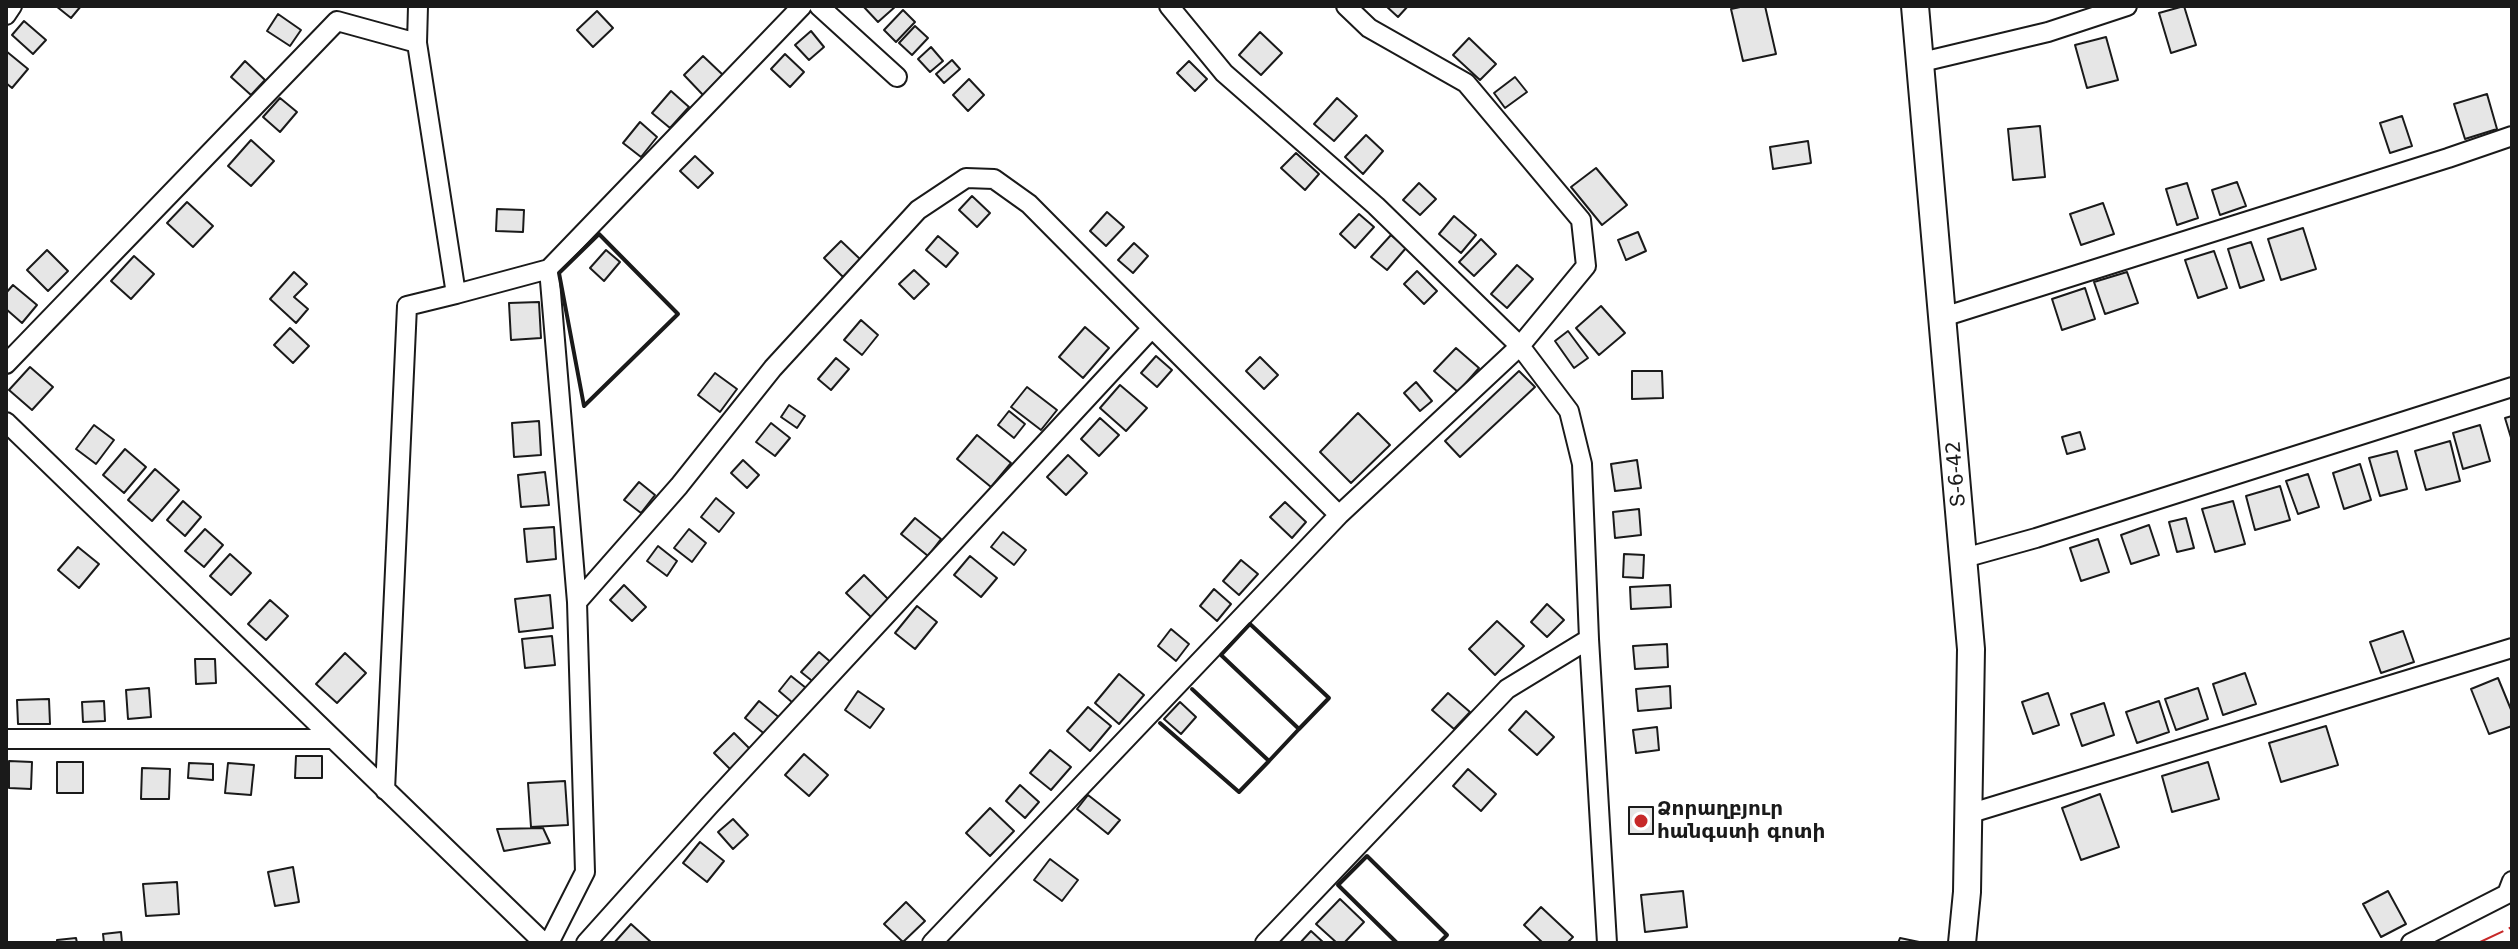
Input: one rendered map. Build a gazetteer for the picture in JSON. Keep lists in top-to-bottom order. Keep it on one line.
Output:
{"streets":{"main road":["Տ-6-42"]},"places":["Ձորաղբյուր հանգստի գոտի"]}
